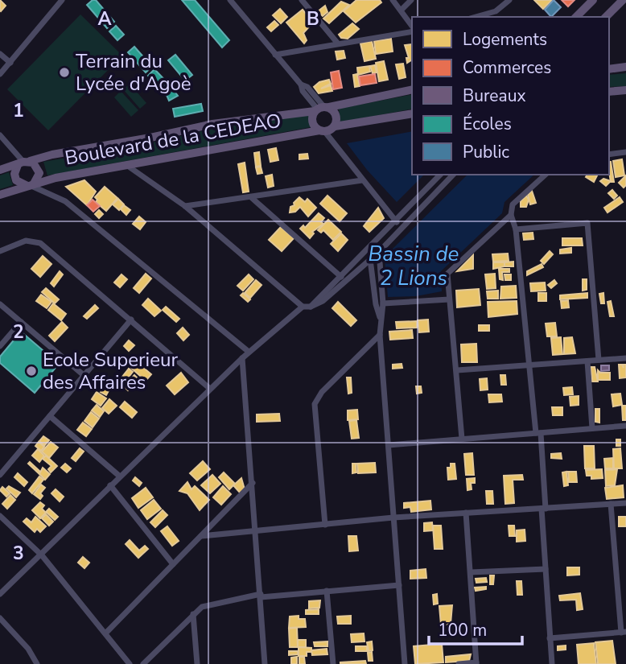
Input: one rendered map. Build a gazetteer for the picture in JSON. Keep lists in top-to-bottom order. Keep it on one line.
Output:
{"streets":{"main road":["Boulevard de la CEDEAO"]},"water":["Bassin de 2 Lions"],"places":["Terrain du Lycée d'Agoè","Ecole Superieur des Affaires"],"legend":["Logements","Commerces","Bureaux","Écoles","Public"],"scale_bar":"100 m","grid":{"columns":["A","B"],"rows":["1","2","3"]}}
